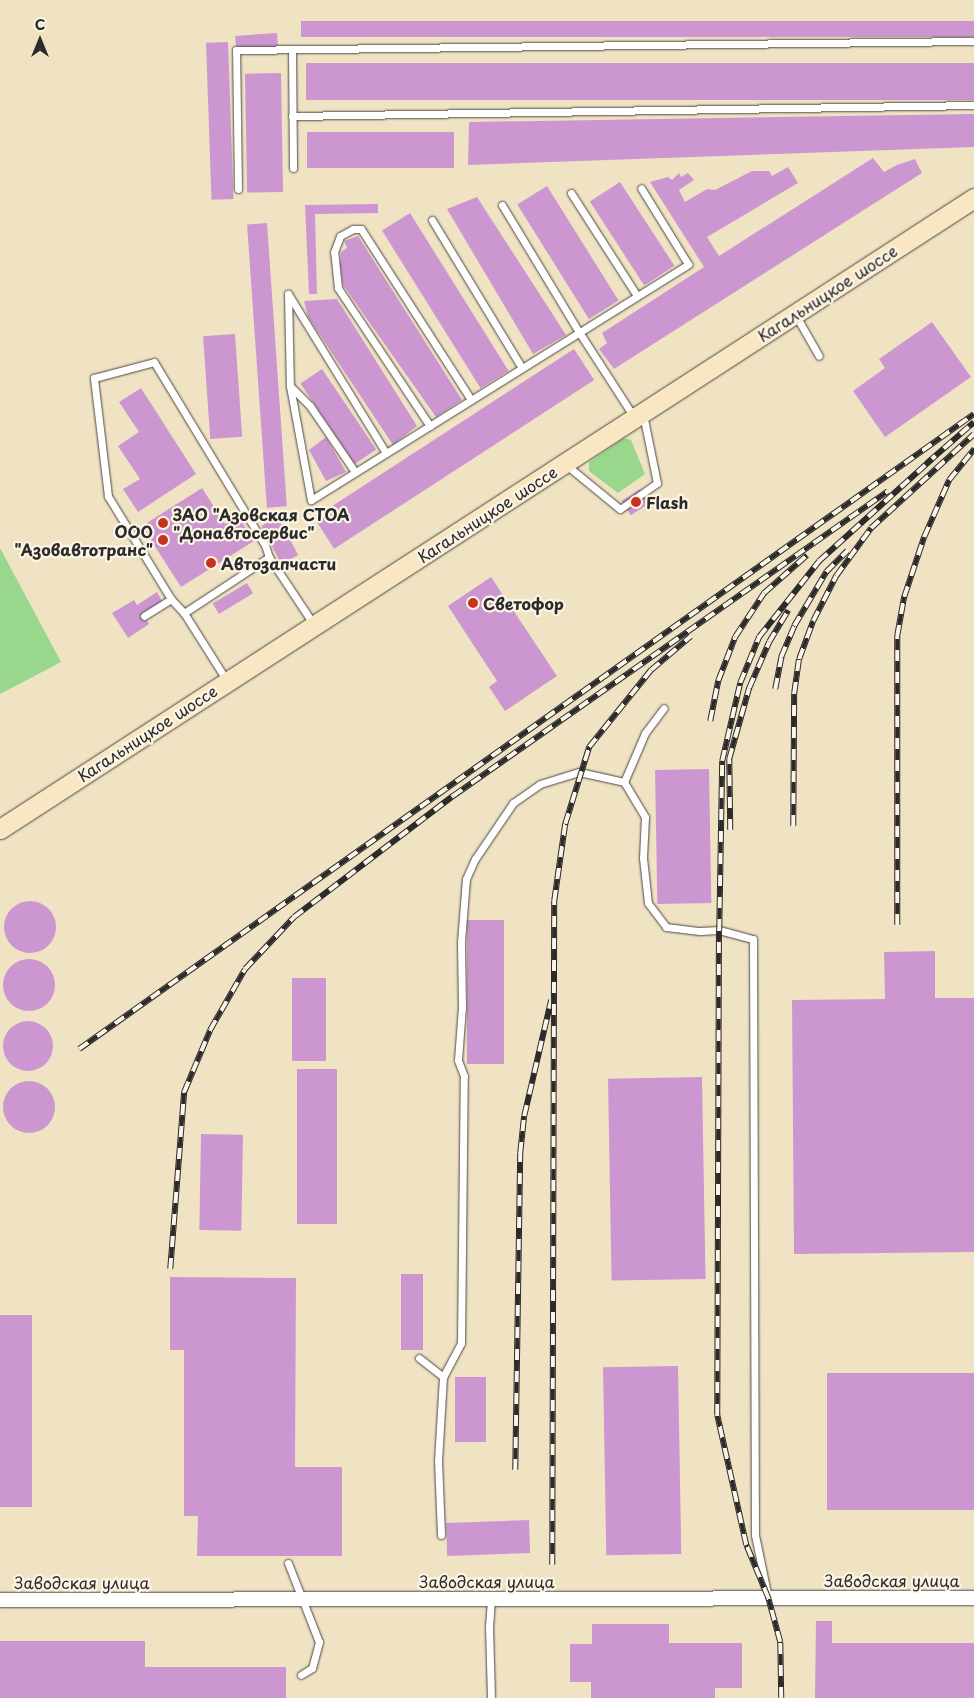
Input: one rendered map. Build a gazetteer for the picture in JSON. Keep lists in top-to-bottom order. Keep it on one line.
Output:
{"streets":{"main road":["Кагальницкое шоссе"],"street":["Заводская улица"]},"places":["Flash","ЗАО \"Азовская СТОА \"Донавтосервис\"","ООО \"Азовавтотранс\"","Автозапчасти","Светофор"],"north":"top"}
